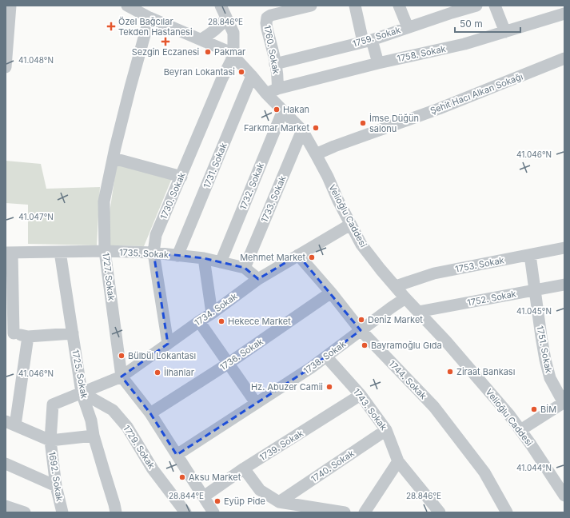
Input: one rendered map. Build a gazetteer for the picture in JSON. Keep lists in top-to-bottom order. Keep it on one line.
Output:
{"streets":{"street":["1759. Sokak","1760. Sokak","1758. Sokak","Şehit Hacı Alkan Sokağı","1731. Sokak","1732. Sokak","1730. Sokak","1733. Sokak","Velioğlu Caddesi","1735. Sokak","1753. Sokak","1727. Sokak","1752. Sokak","1734. Sokak","1751. Sokak","1736. Sokak","1738. Sokak","1725. Sokak","1744. Sokak","1743. Sokak","1739. Sokak","1729. Sokak","1740. Sokak","1692. Sokak"]},"crossings":[["1759. Sokak","1760. Sokak"],["1760. Sokak","1758. Sokak"],["1758. Sokak","Velioğlu Caddesi"],["Şehit Hacı Alkan Sokağı","Velioğlu Caddesi"],["1731. Sokak","Velioğlu Caddesi"],["1731. Sokak","1735. Sokak"],["1732. Sokak","Velioğlu Caddesi"],["1732. Sokak","1735. Sokak"],["1730. Sokak","Velioğlu Caddesi"],["1730. Sokak","1735. Sokak"],["1730. Sokak","1734. Sokak"],["1733. Sokak","Velioğlu Caddesi"],["1733. Sokak","1735. Sokak"],["Velioğlu Caddesi","1753. Sokak"],["Velioğlu Caddesi","1727. Sokak"],["Velioğlu Caddesi","1752. Sokak"],["Velioğlu Caddesi","1734. Sokak"],["Velioğlu Caddesi","1738. Sokak"],["1735. Sokak","1727. Sokak"],["1735. Sokak","1734. Sokak"],["1735. Sokak","1725. Sokak"],["1753. Sokak","1751. Sokak"],["1727. Sokak","1734. Sokak"],["1752. Sokak","1751. Sokak"],["1734. Sokak","1725. Sokak"],["1734. Sokak","1744. Sokak"],["1734. Sokak","1729. Sokak"],["1734. Sokak","1692. Sokak"],["1736. Sokak","1744. Sokak"],["1738. Sokak","1744. Sokak"],["1738. Sokak","1743. Sokak"],["1725. Sokak","1729. Sokak"],["1725. Sokak","1692. Sokak"],["1743. Sokak","1739. Sokak"],["1743. Sokak","1740. Sokak"],["1729. Sokak","1692. Sokak"]],"places":{"health":["Özel Bağcılar Tekden Hastanesi","Sezgin Eczanesi"],"other":["Pakmar","Beyran Lokantasi","Hakan","İmse Düğün salonu","Farkmar Market","Mehmet Market","Deniz Market","Hekece Market","Bayramoğlu Gıda","Bülbül Lokantası","Ziraat Bankası","İlhanlar","Hz. Abuzer Camii","BİM","Aksu Market","Eyüp Pide"]},"scale_bar":"50 m","coordinates":["28.846°E","41.048°N","41.046°N","41.047°N","41.045°N","41.044°N","28.844°E"]}
